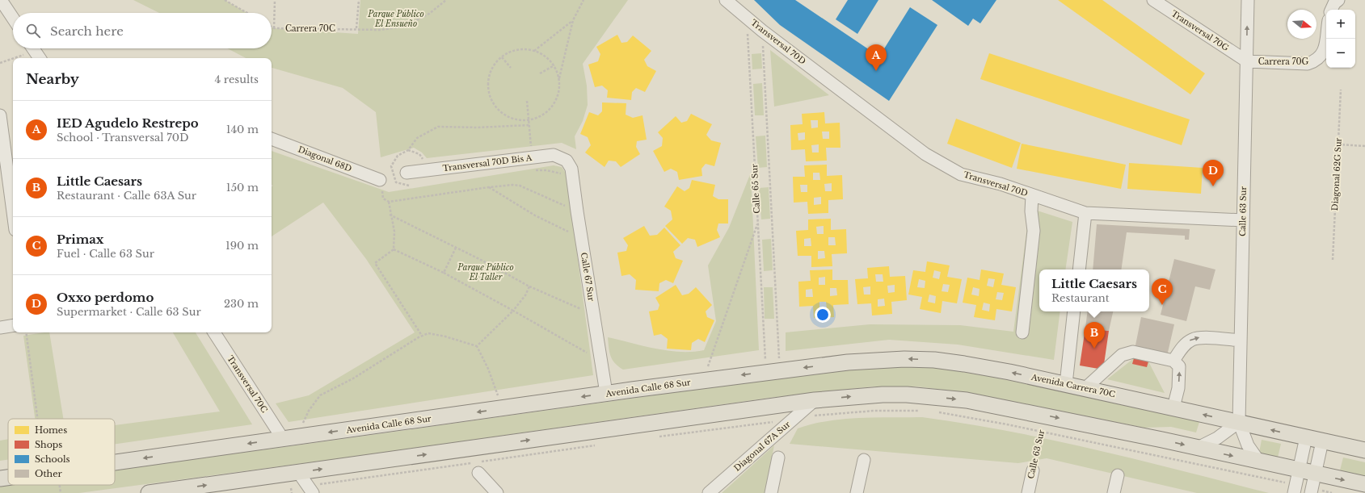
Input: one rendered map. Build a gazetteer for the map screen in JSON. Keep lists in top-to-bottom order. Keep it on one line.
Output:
{"streets":{"main road":["Avenida Carrera 70C","Avenida Calle 68 Sur"],"street":["Transversal 70G","Transversal 70D","Carrera 70G","Diagonal 68D","Transversal 70D Bis A","Calle 63 Sur","Calle 67 Sur","Transversal 70C","Diagonal 67A Sur"],"path":["Carrera 70C","Diagonal 62G Sur","Calle 65 Sur"]},"crossings":[["Transversal 70G","Carrera 70G"],["Transversal 70G","Calle 63 Sur"],["Transversal 70D","Calle 65 Sur"],["Transversal 70D","Calle 63 Sur"],["Carrera 70G","Calle 63 Sur"],["Transversal 70D Bis A","Calle 67 Sur"],["Calle 65 Sur","Avenida Carrera 70C"],["Calle 65 Sur","Avenida Calle 68 Sur"],["Calle 63 Sur","Avenida Carrera 70C"],["Calle 67 Sur","Avenida Calle 68 Sur"],["Transversal 70C","Avenida Calle 68 Sur"],["Avenida Carrera 70C","Avenida Calle 68 Sur"]],"parks":["Parque Público El Ensueño","Parque Público El Taller"],"legend":["Homes","Shops","Schools","Other"],"north":"right","page":{"map_buttons":["+","−"],"search":"Search here","pins":["A","D","C","B"],"heading":["Nearby","4 results"],"list":[{"mark":"A","name":"IED Agudelo Restrepo","note":"School · Transversal 70D","value":"140 m"},{"mark":"B","name":"Little Caesars","note":"Restaurant · Calle 63A Sur","value":"150 m"},{"mark":"C","name":"Primax","note":"Fuel · Calle 63 Sur","value":"190 m"},{"mark":"D","name":"Oxxo perdomo","note":"Supermarket · Calle 63 Sur","value":"230 m"}],"popup":["Little Caesars","Restaurant"]}}
